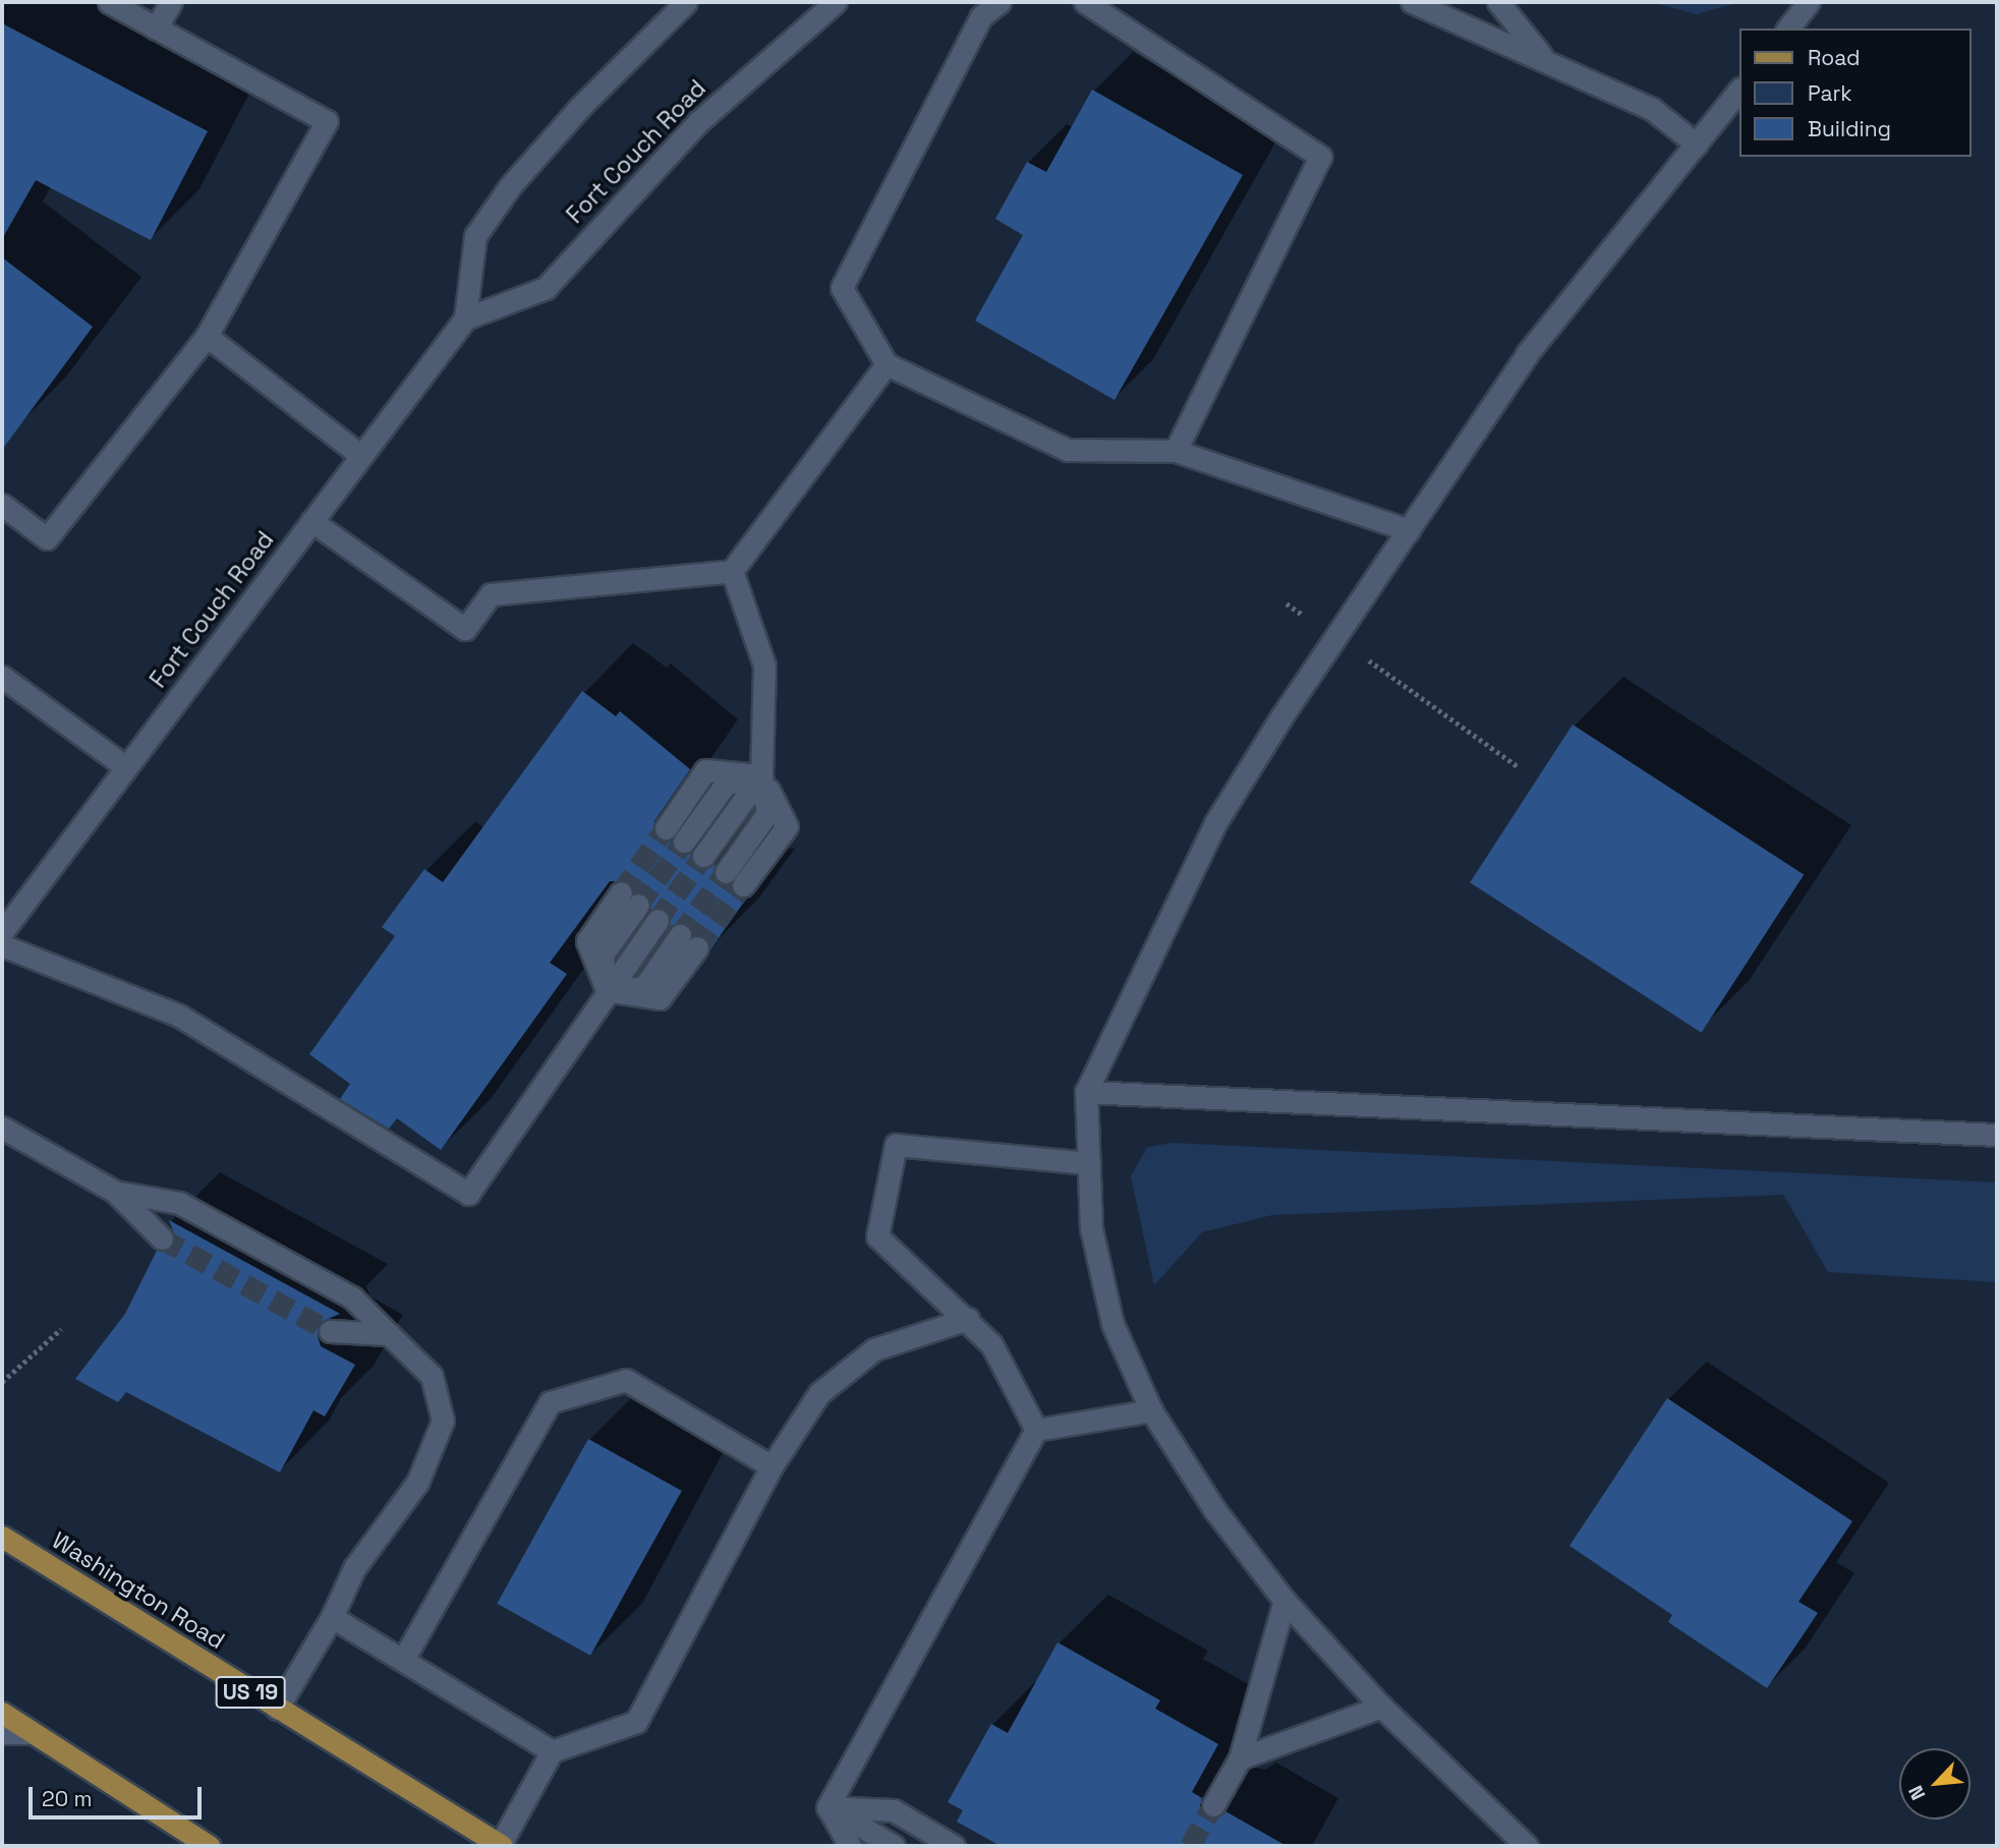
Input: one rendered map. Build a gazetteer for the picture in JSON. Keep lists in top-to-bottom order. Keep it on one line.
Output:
{"streets":{"main road":["Washington Road","US 19"],"street":["Fort Couch Road"]},"legend":["Road","Park","Building"],"scale_bar":"20 m","north":"bottom left"}
